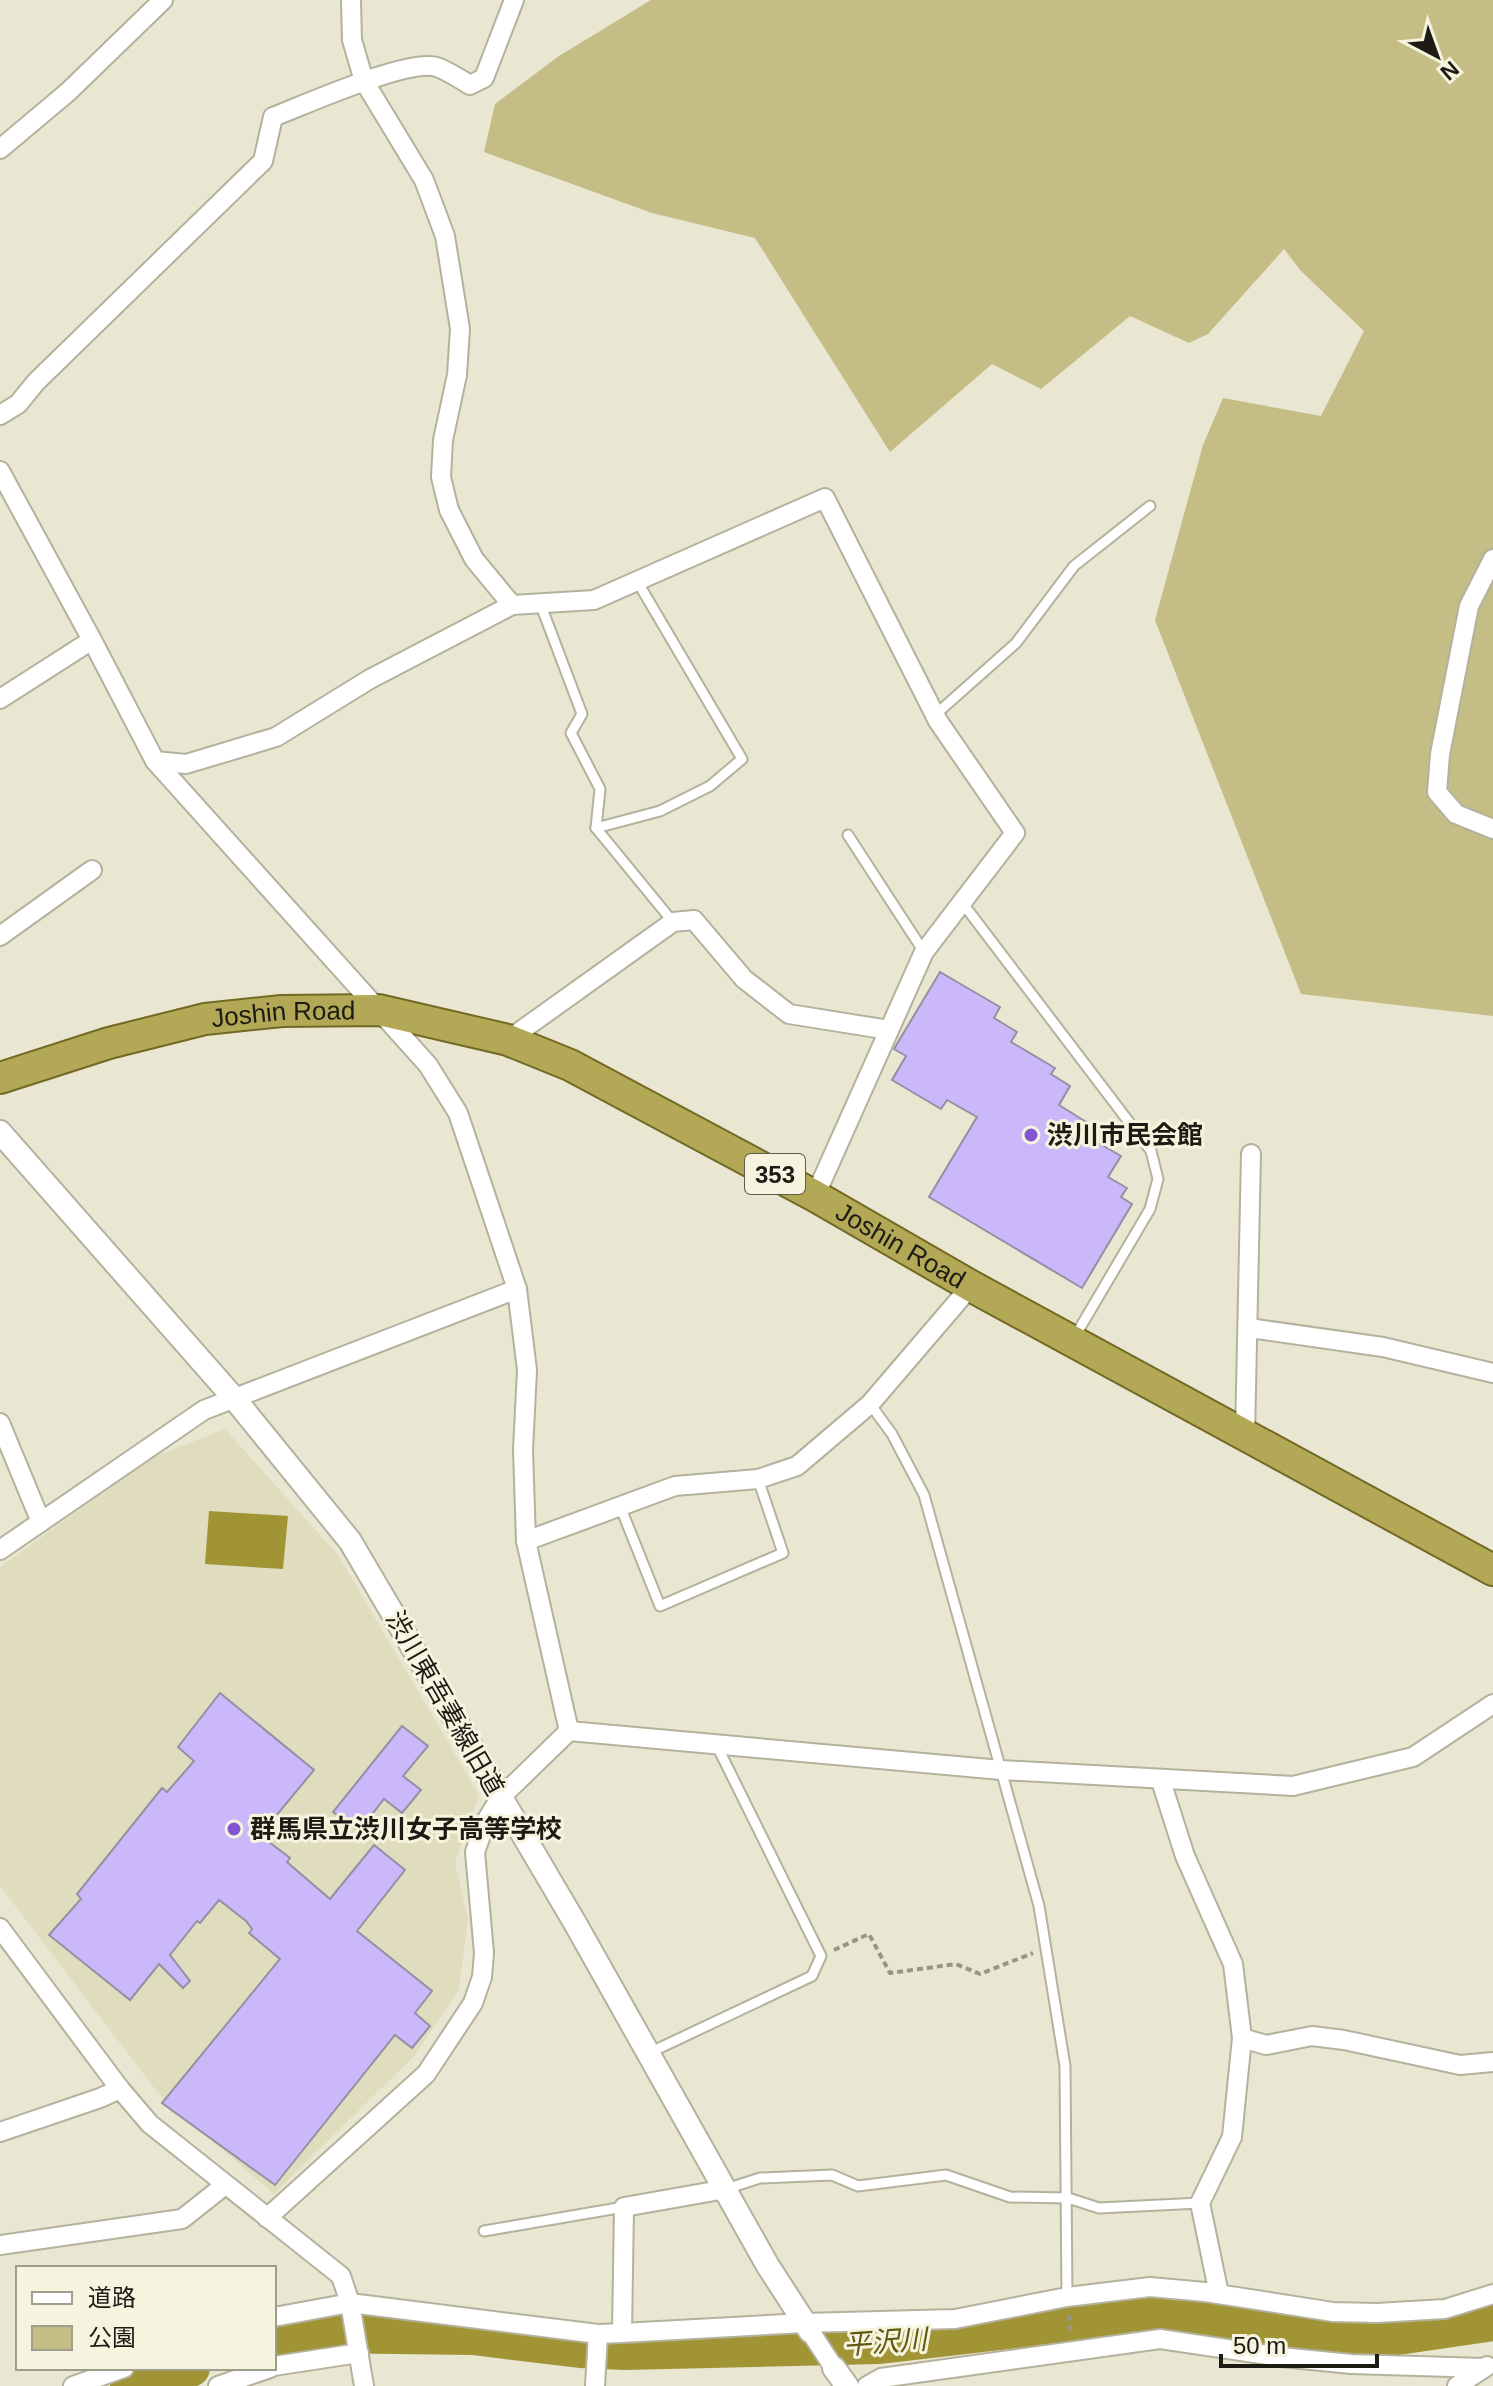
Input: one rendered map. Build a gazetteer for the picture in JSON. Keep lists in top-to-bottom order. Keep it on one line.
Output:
{"streets":{"highway":["Joshin Road","353"],"street":["渋川東吾妻線旧道"]},"water":["平沢川"],"places":["渋川市民会館","群馬県立渋川女子高等学校"],"legend":["道路","公園"],"scale_bar":"50 m","north":"bottom right"}
